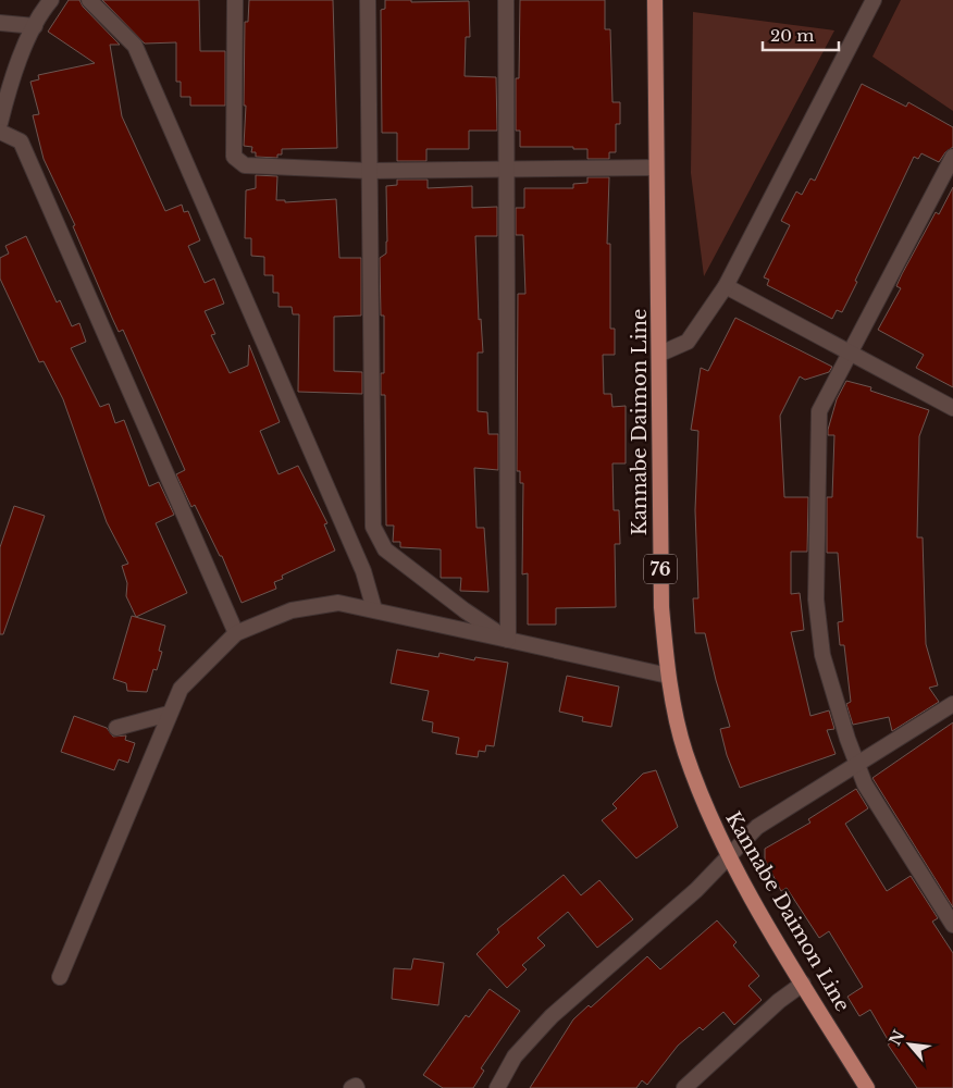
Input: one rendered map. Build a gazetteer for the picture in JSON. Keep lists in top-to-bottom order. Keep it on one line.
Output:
{"streets":{"main road":["Kannabe Daimon Line","76"]},"scale_bar":"20 m","north":"top left"}
